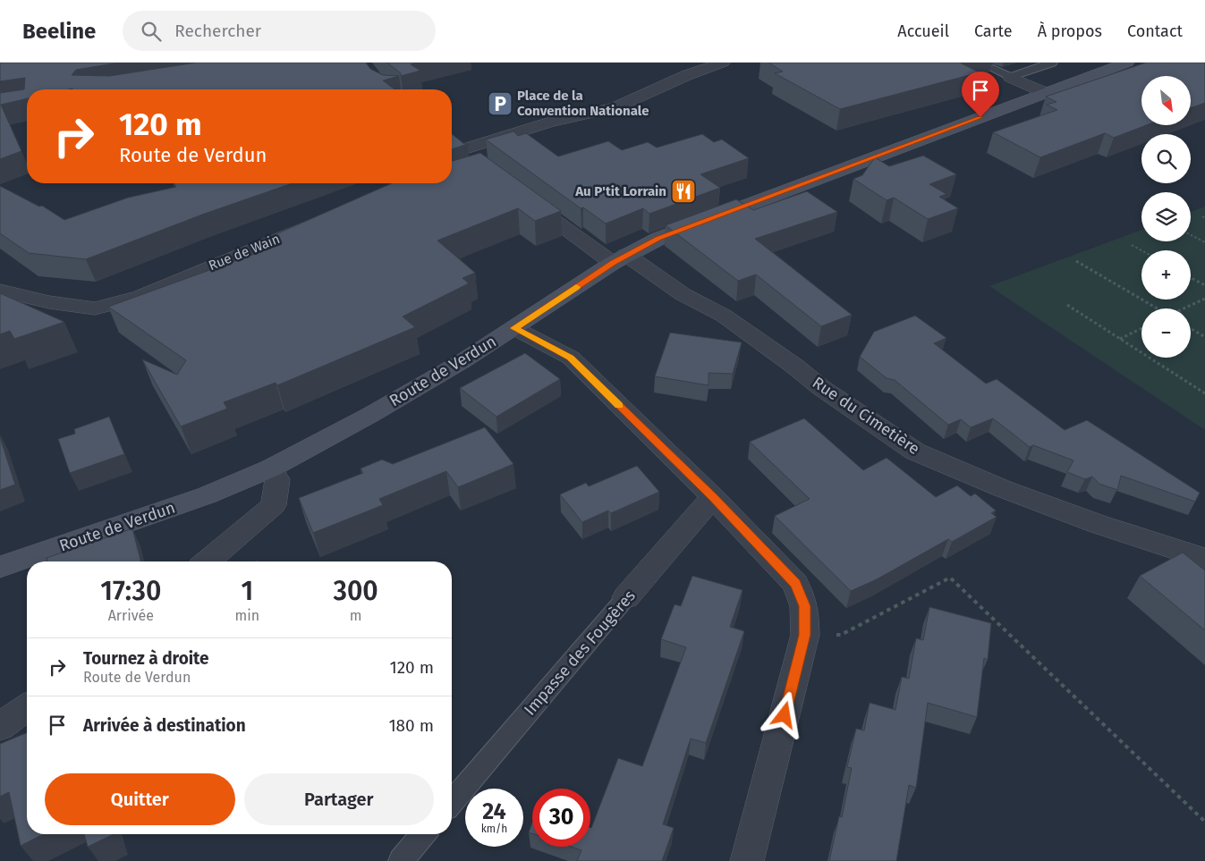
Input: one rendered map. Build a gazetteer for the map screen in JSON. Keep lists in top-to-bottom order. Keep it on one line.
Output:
{"streets":{"main road":["Route de Verdun"],"street":["Rue de Wain","Rue du Cimetière","Impasse des Fougères"]},"crossings":[["Route de Verdun","Rue du Cimetière"]],"places":{"parking":["Place de la Convention Nationale"],"restaurant":["Au P'tit Lorrain"]},"north":"bottom right","page":{"header":"Beeline","search":"Rechercher","nav":["Accueil","Carte","À propos","Contact"],"map_buttons":["+","−"],"turn":["120 m","Route de Verdun"],"eta":["17:30","Arrivée","1","min","300","m"],"list":[{"name":"Tournez à droite","note":"Route de Verdun","value":"120 m"},{"name":"Arrivée à destination","value":"180 m"}],"buttons":["Quitter","Partager"],"speed":"24 km/h","limit":"30"}}
